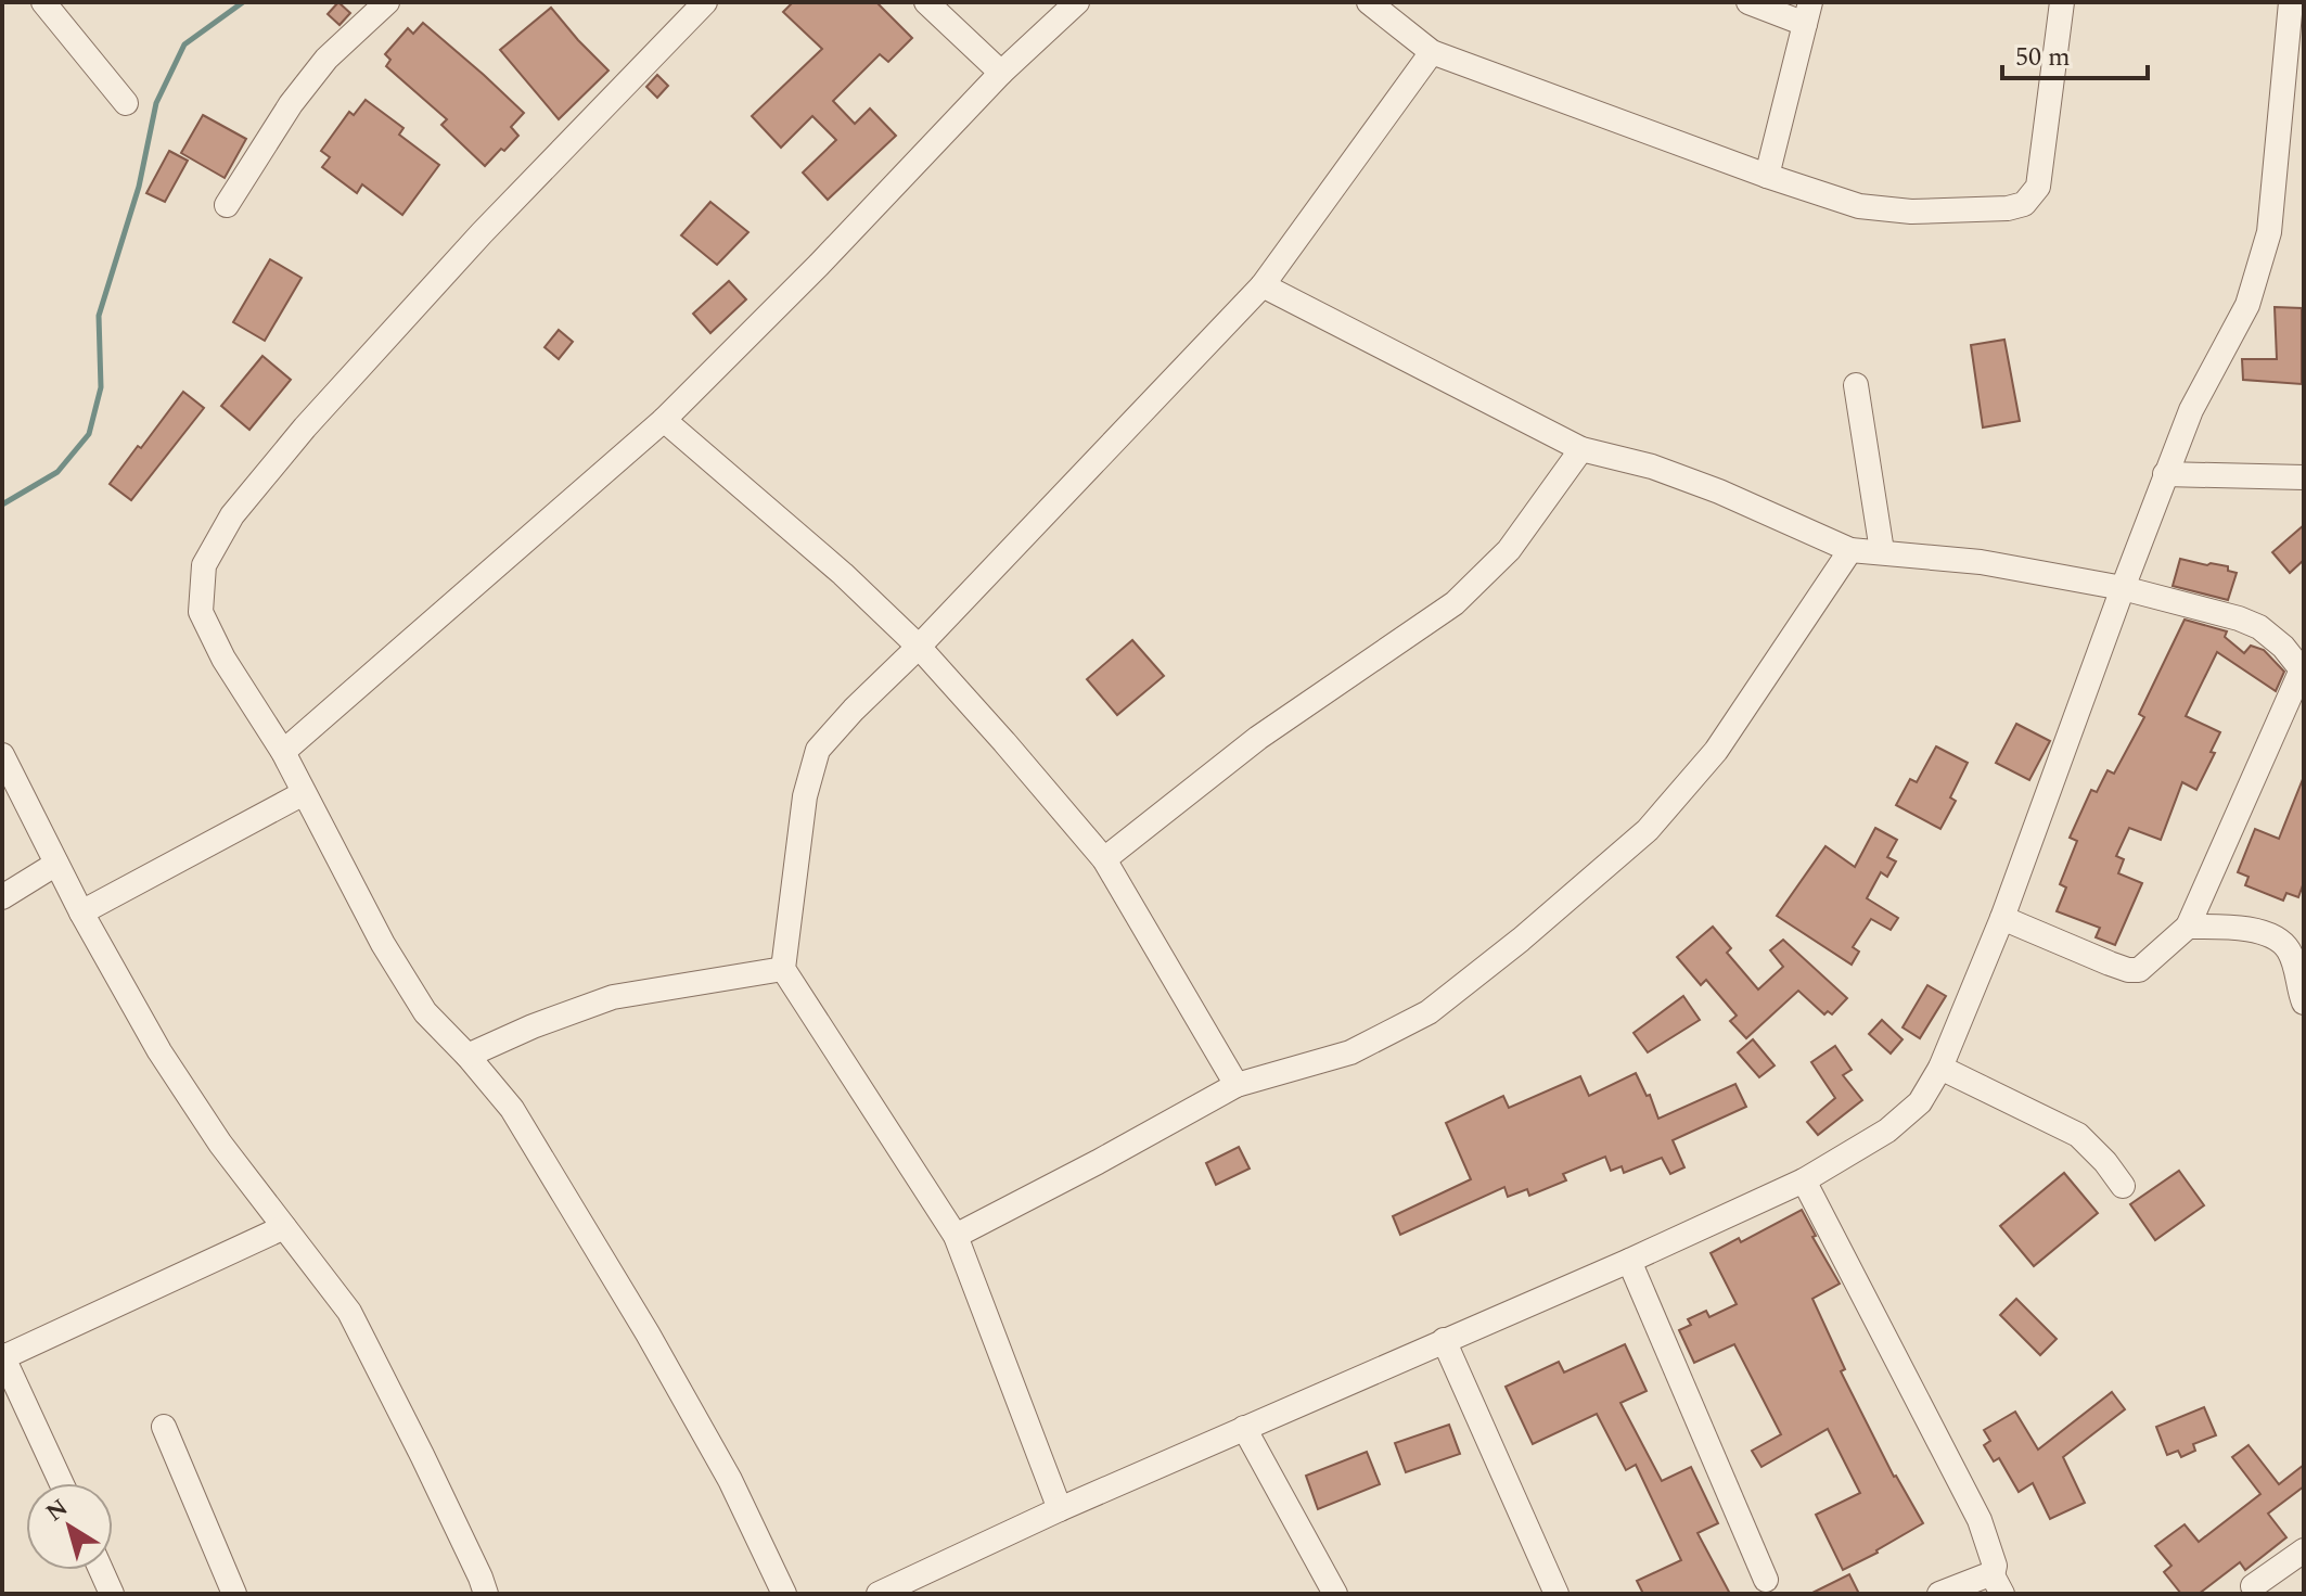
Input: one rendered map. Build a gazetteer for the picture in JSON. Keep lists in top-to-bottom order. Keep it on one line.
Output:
{"scale_bar":"50 m","north":"top left"}
